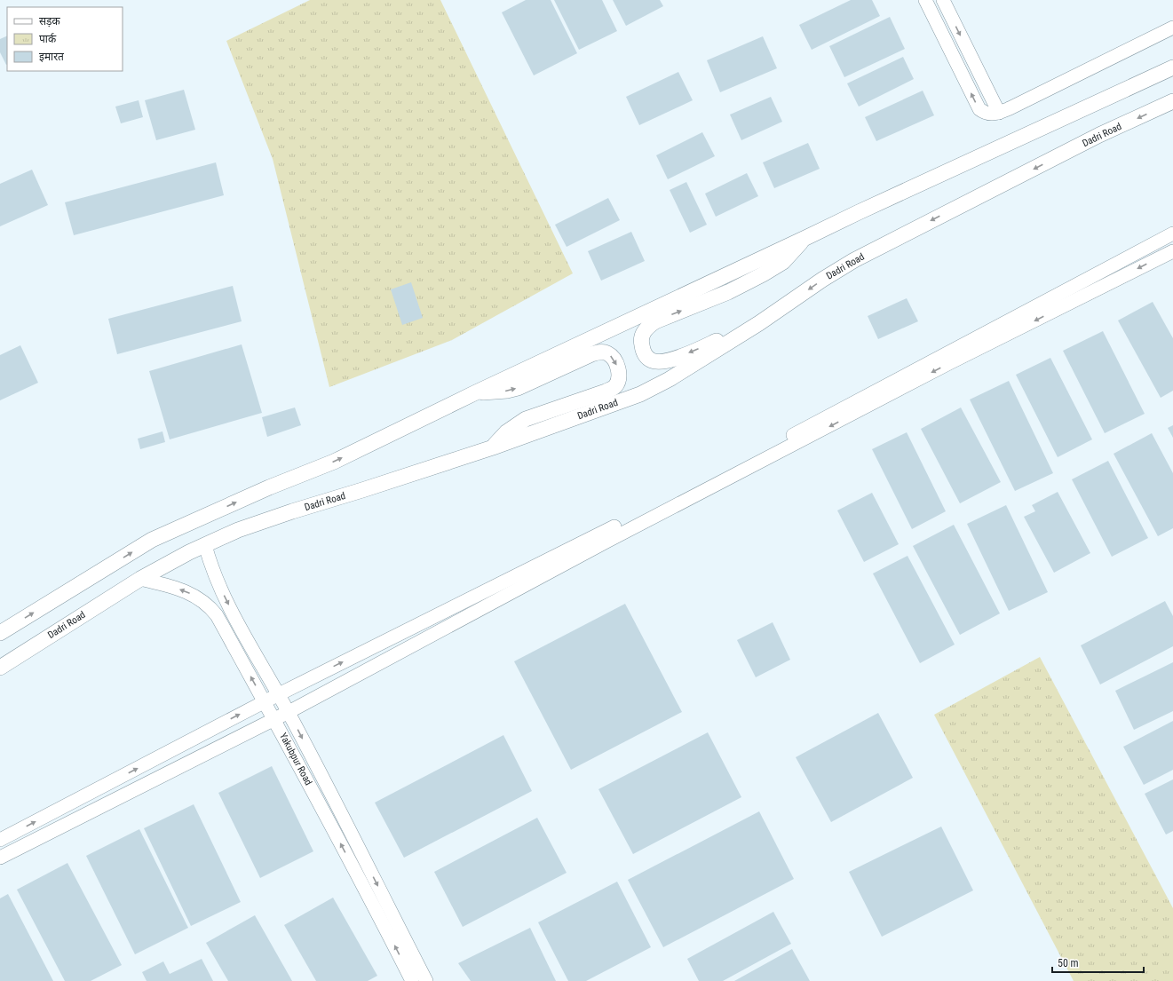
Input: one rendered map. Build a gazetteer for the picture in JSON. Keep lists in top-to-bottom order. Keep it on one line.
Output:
{"streets":{"main road":["Dadri Road"],"street":["Yakubpur Road"]},"crossings":[["Dadri Road","Yakubpur Road"]],"legend":["सड़क","पार्क","इमारत"],"scale_bar":"50 m"}
